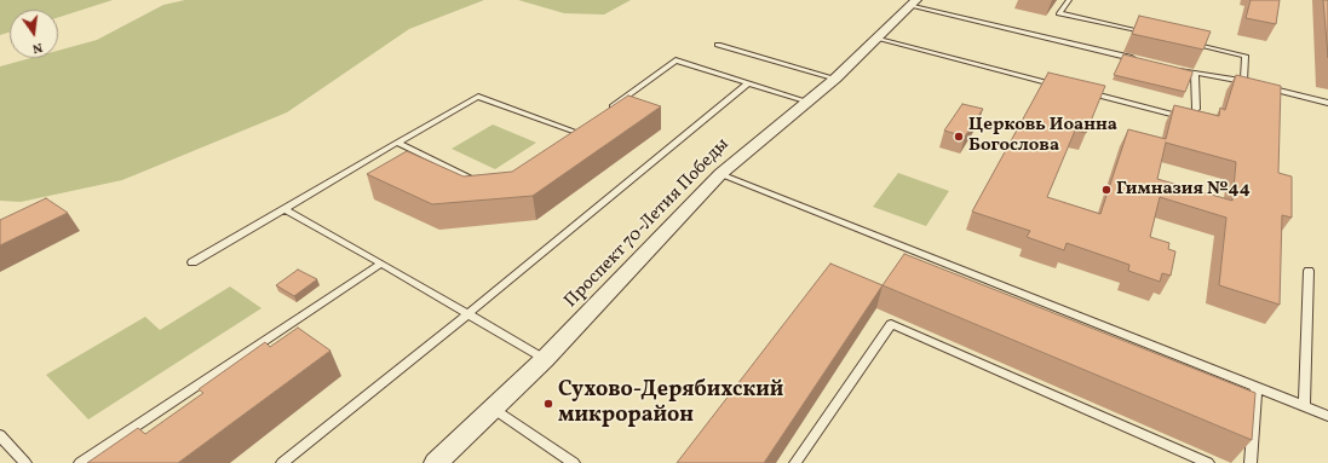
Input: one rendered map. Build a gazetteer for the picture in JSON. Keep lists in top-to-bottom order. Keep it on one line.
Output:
{"streets":{"street":["Проспект 70-Летия Победы"]},"places":["Церковь Иоанна Богослова","Гимназия №44","Сухово-Дерябихский микрорайон"],"north":"bottom"}
